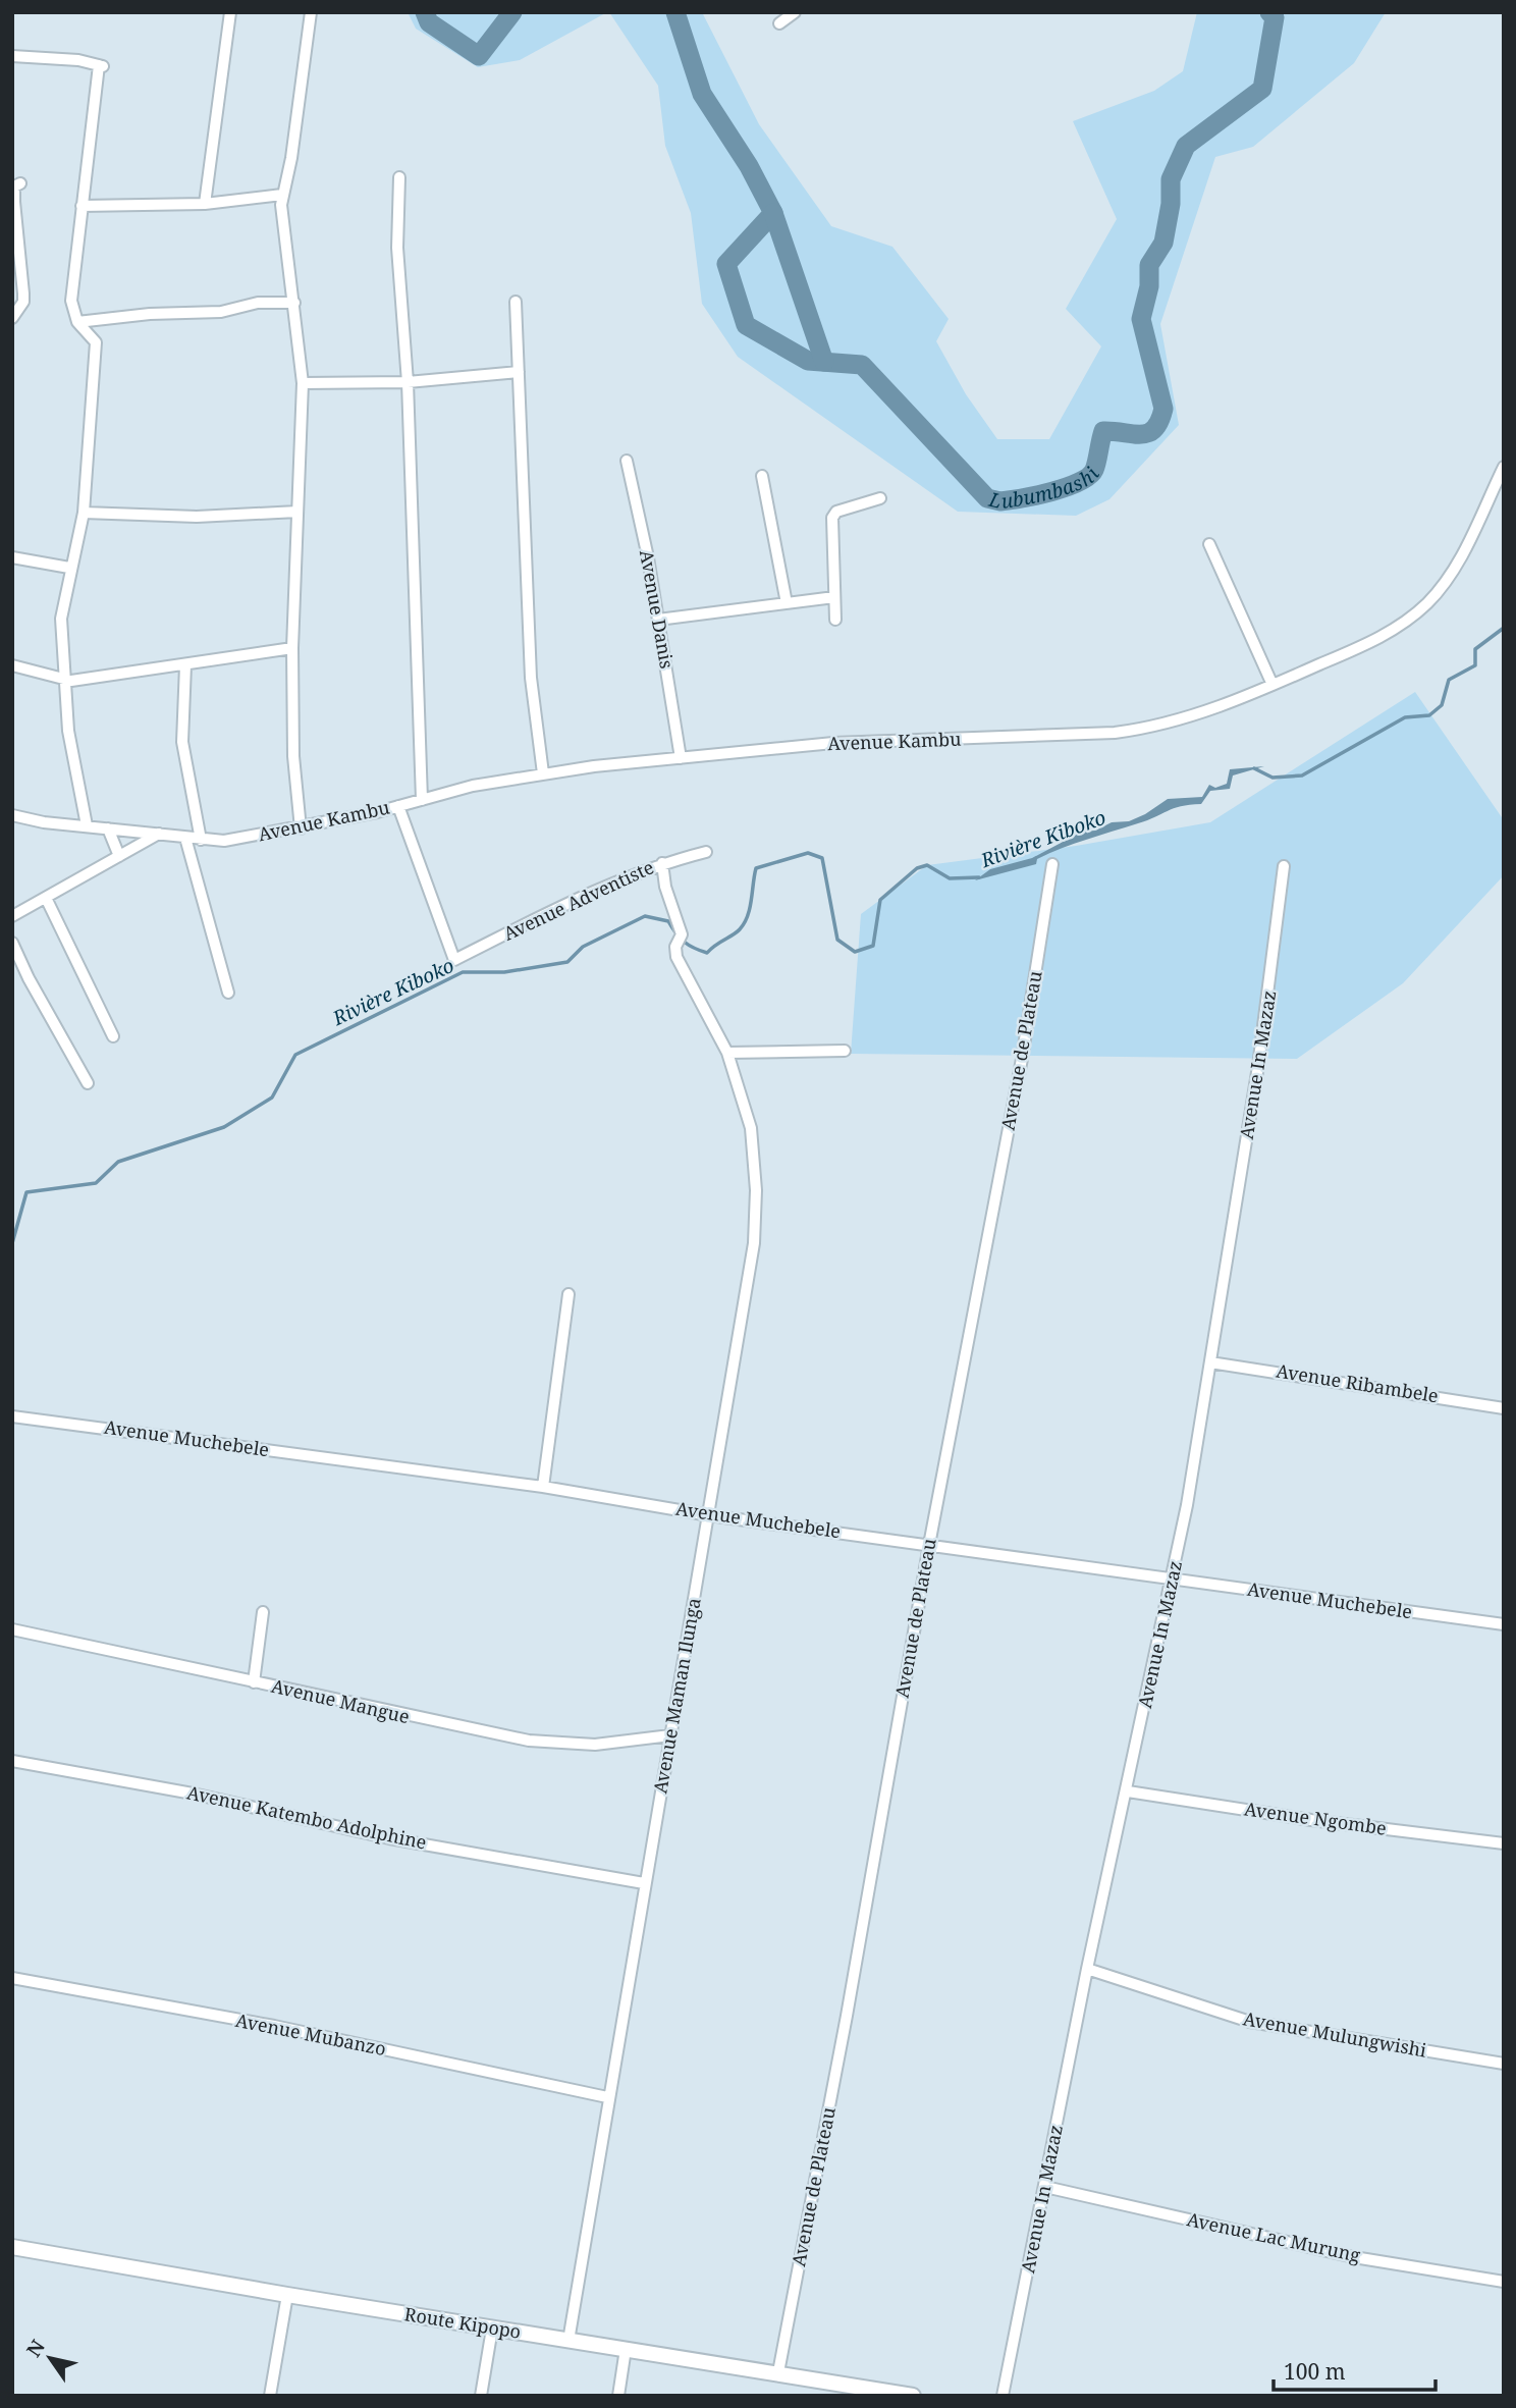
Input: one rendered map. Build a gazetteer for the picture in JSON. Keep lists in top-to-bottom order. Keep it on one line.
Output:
{"streets":{"main road":["Route Kipopo"],"street":["Avenue Danis","Avenue Kambu","Avenue Adventiste","Avenue de Plateau","Avenue In Mazaz","Avenue Ribambele","Avenue Muchebele","Avenue Maman Ilunga","Avenue Mangue","Avenue Katembo Adolphine","Avenue Ngombe","Avenue Mubanzo","Avenue Mulungwishi","Avenue Lac Murung"]},"crossings":[["Avenue Danis","Avenue Kambu"],["Avenue Kambu","Avenue Adventiste"],["Avenue Adventiste","Avenue Maman Ilunga"],["Avenue de Plateau","Avenue Muchebele"],["Avenue de Plateau","Route Kipopo"],["Avenue In Mazaz","Avenue Ribambele"],["Avenue In Mazaz","Avenue Muchebele"],["Avenue In Mazaz","Avenue Ngombe"],["Avenue In Mazaz","Avenue Mulungwishi"],["Avenue In Mazaz","Avenue Lac Murung"],["Avenue Muchebele","Avenue Maman Ilunga"],["Avenue Maman Ilunga","Avenue Mangue"],["Avenue Maman Ilunga","Avenue Katembo Adolphine"],["Avenue Maman Ilunga","Avenue Mubanzo"],["Avenue Maman Ilunga","Route Kipopo"]],"water":["Lubumbashi","Rivière Kiboko"],"scale_bar":"100 m","north":"top left"}
